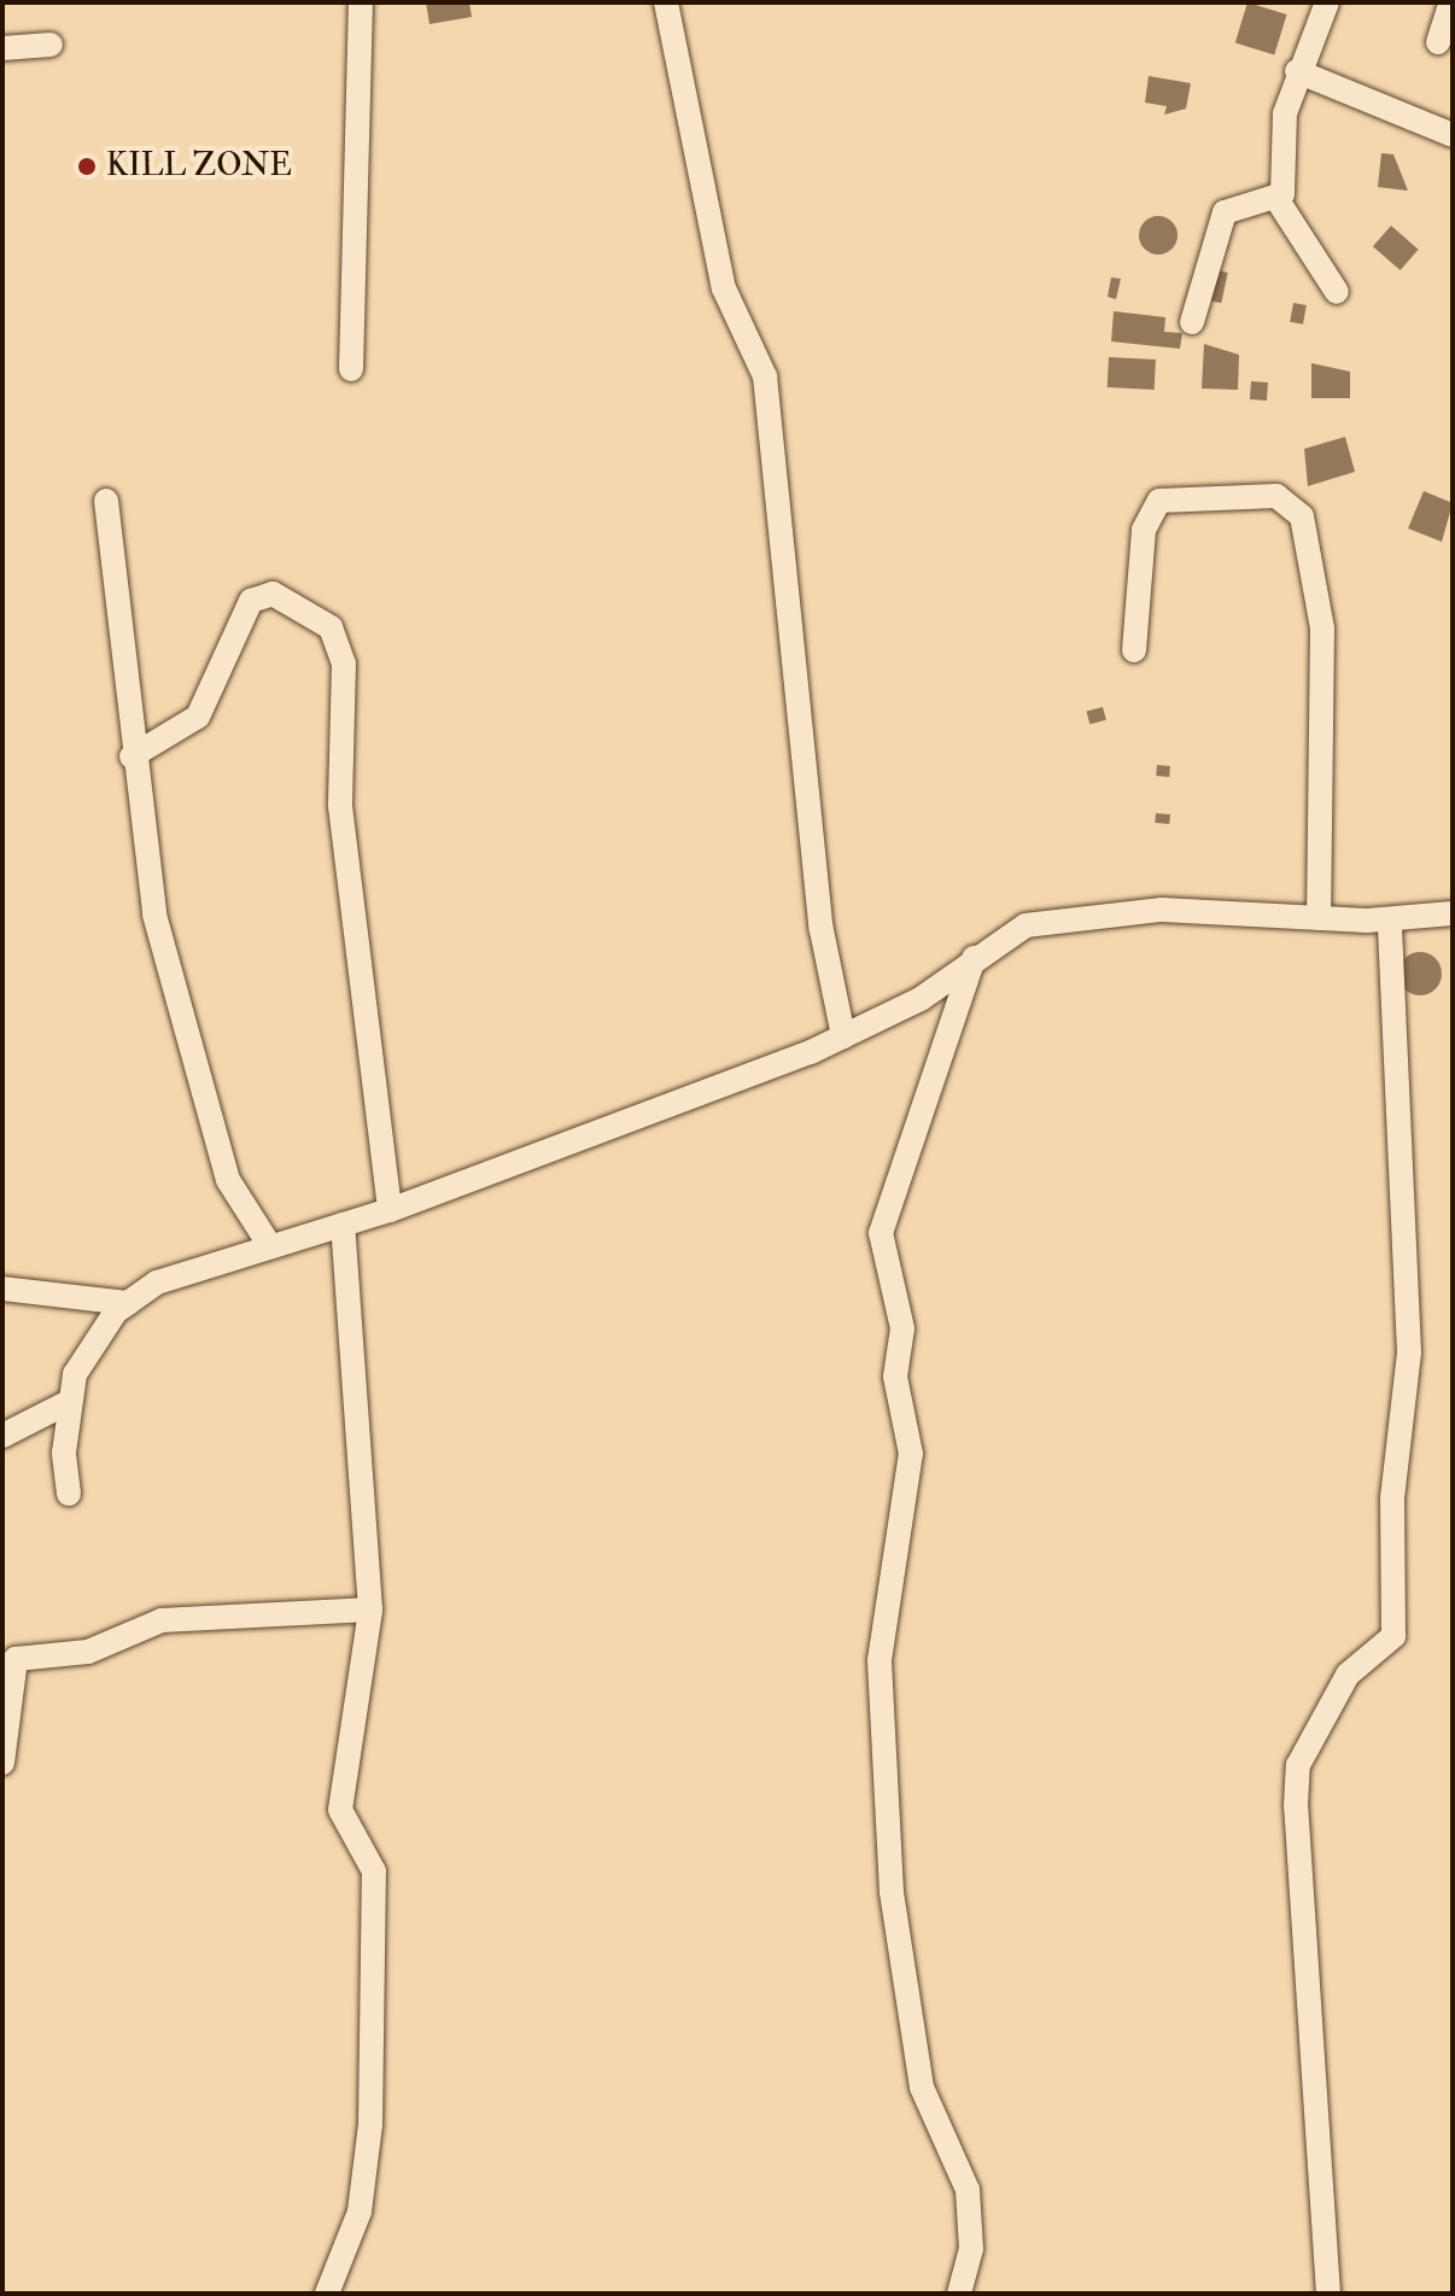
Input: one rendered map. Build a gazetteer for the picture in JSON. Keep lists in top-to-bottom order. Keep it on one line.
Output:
{"places":["KILL ZONE"]}
